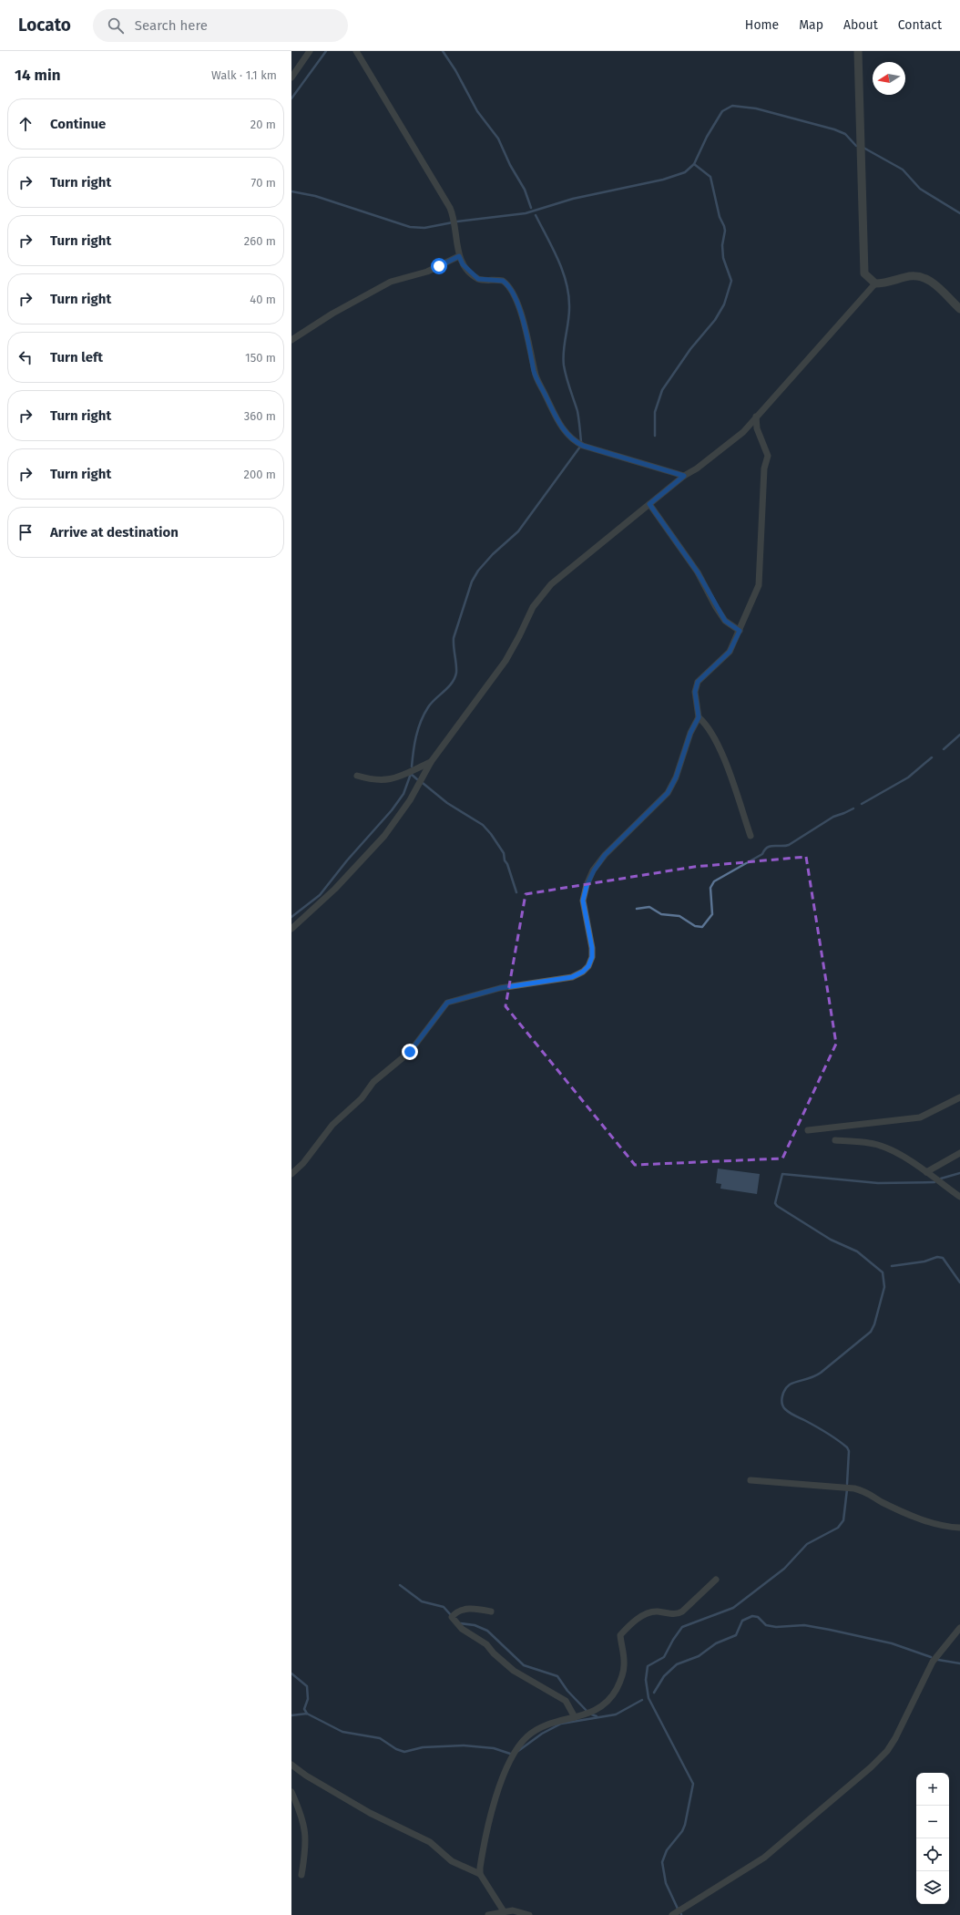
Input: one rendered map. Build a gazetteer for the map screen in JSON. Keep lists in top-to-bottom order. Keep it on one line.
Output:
{"north":"left","page":{"header":"Locato","search":"Search here","nav":["Home","Map","About","Contact"],"heading":["14 min","Walk · 1.1 km"],"list":[["Continue","20 m"],["Turn right","70 m"],["Turn right","260 m"],["Turn right","40 m"],["Turn left","150 m"],["Turn right","360 m"],["Turn right","200 m"],"Arrive at destination"],"map_buttons":["+","−"]}}
